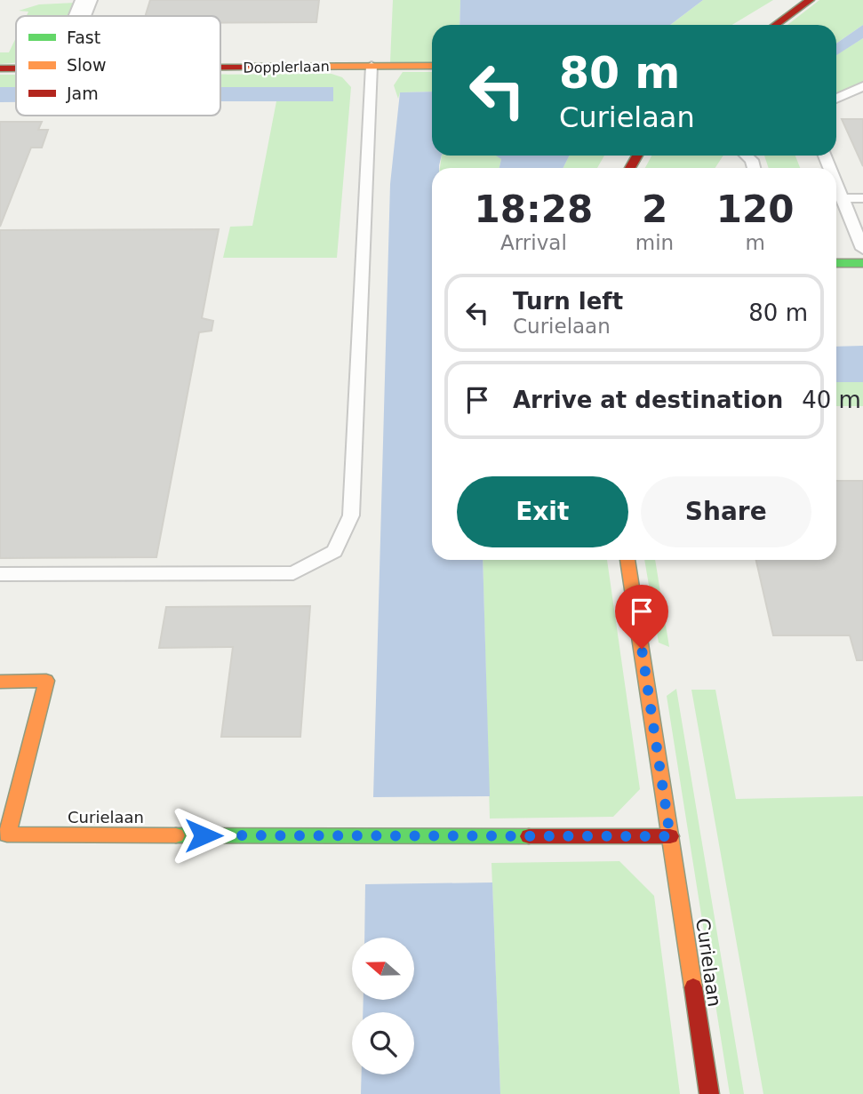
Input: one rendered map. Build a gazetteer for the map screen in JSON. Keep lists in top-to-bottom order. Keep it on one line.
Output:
{"streets":{"street":["Dopplerlaan","Curielaan"]},"legend":["Fast","Slow","Jam"],"north":"left","page":{"turn":["80 m","Curielaan"],"eta":["18:28","Arrival","2","min","120","m"],"list":[{"name":"Turn left","note":"Curielaan","value":"80 m"},{"name":"Arrive at destination","value":"40 m"}],"buttons":["Exit","Share"]}}
